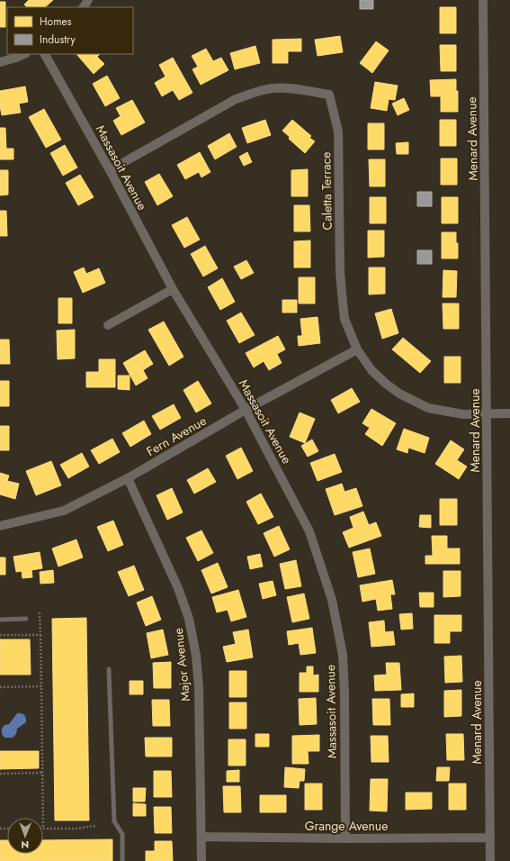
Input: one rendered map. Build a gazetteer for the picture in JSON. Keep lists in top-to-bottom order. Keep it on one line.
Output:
{"streets":{"street":["Menard Avenue","Massasoit Avenue","Caletta Terrace","Fern Avenue","Major Avenue","Grange Avenue"]},"crossings":[["Menard Avenue","Caletta Terrace"],["Menard Avenue","Grange Avenue"],["Massasoit Avenue","Caletta Terrace"],["Massasoit Avenue","Fern Avenue"],["Massasoit Avenue","Grange Avenue"],["Caletta Terrace","Fern Avenue"],["Fern Avenue","Major Avenue"],["Major Avenue","Grange Avenue"]],"legend":["Homes","Industry"],"north":"bottom"}
